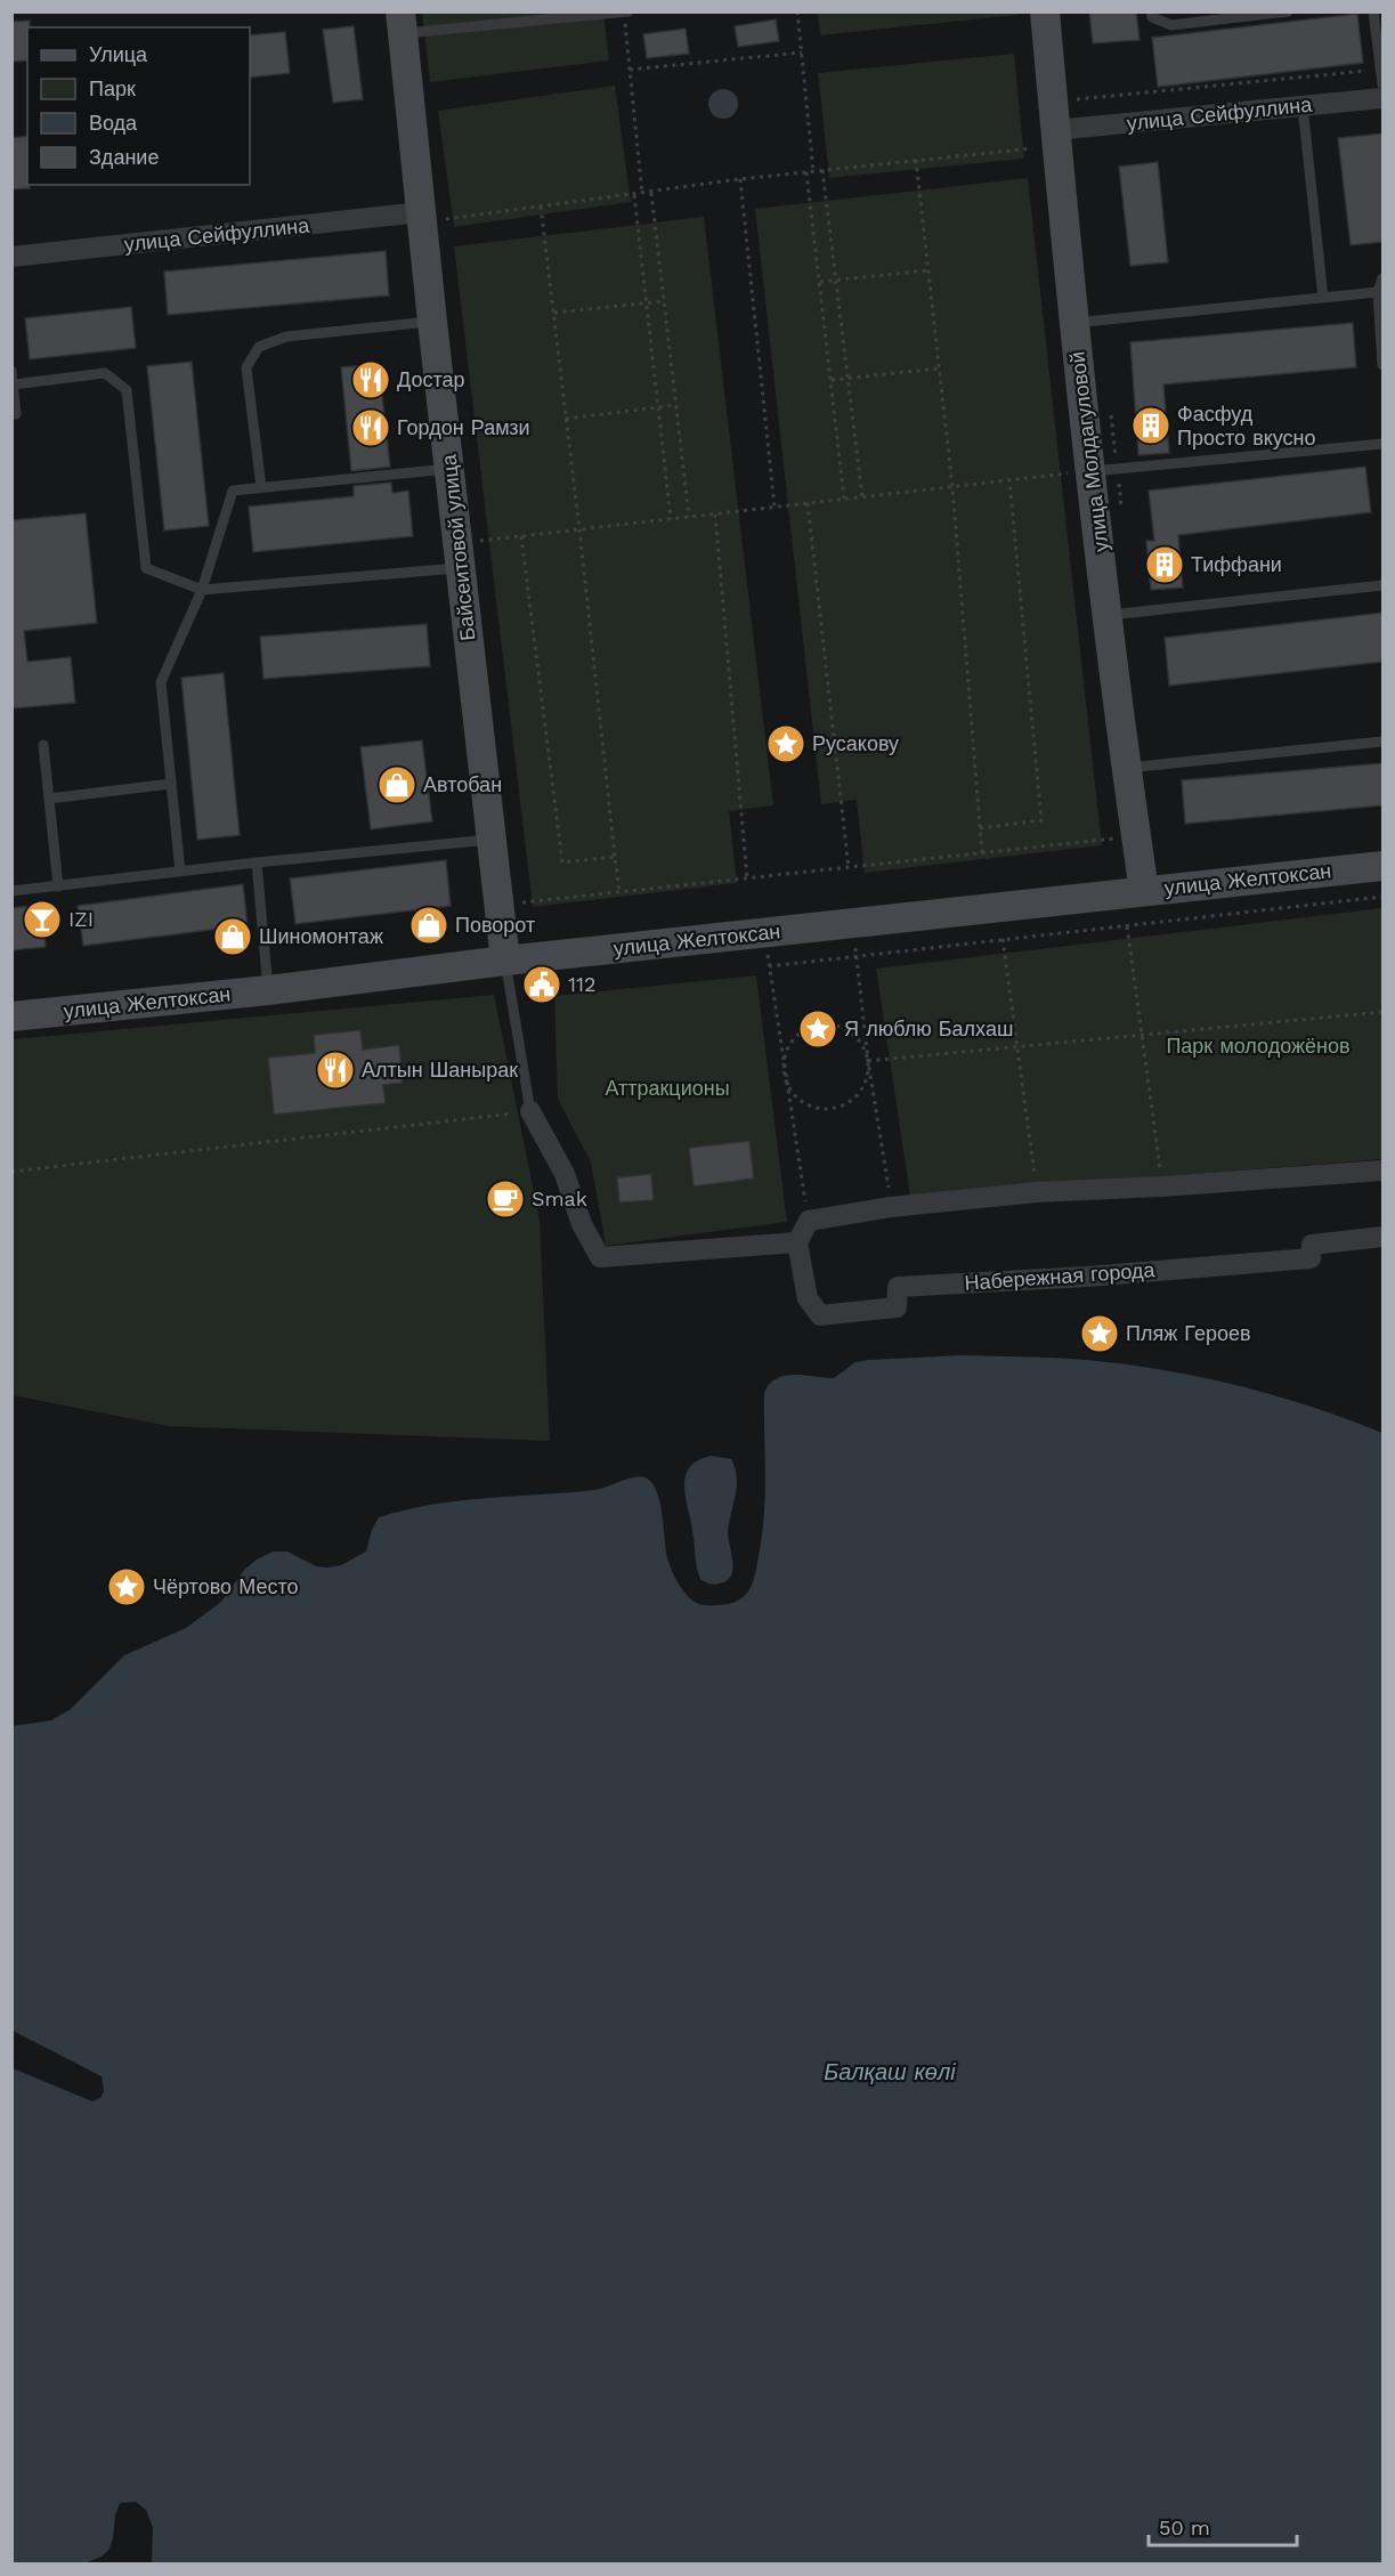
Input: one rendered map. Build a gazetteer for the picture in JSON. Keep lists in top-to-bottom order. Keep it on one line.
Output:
{"streets":{"street":["улица Сейфуллина","улица Молдагуловой","Байсеитовой улица","улица Желтоксан","Набережная города"]},"crossings":[["улица Сейфуллина","улица Молдагуловой"],["улица Сейфуллина","Байсеитовой улица"],["улица Молдагуловой","улица Желтоксан"],["Байсеитовой улица","улица Желтоксан"]],"water":["Балқаш көлі"],"parks":["Парк молодожёнов","Аттракционы"],"places":{"restaurant":["Достар","Гордон Рамзи","Алтын Шанырак"],"building":["Фасфуд Просто вкусно","Тиффани"],"place":["Русакову","Я люблю Балхаш","Пляж Героев","Чёртово Место"],"shop":["Автобан","Поворот","Шиномонтаж"],"bar":["IZI"],"public building":["112"],"cafe":["Smak"]},"legend":["Улица","Парк","Вода","Здание"],"scale_bar":"50 m"}
